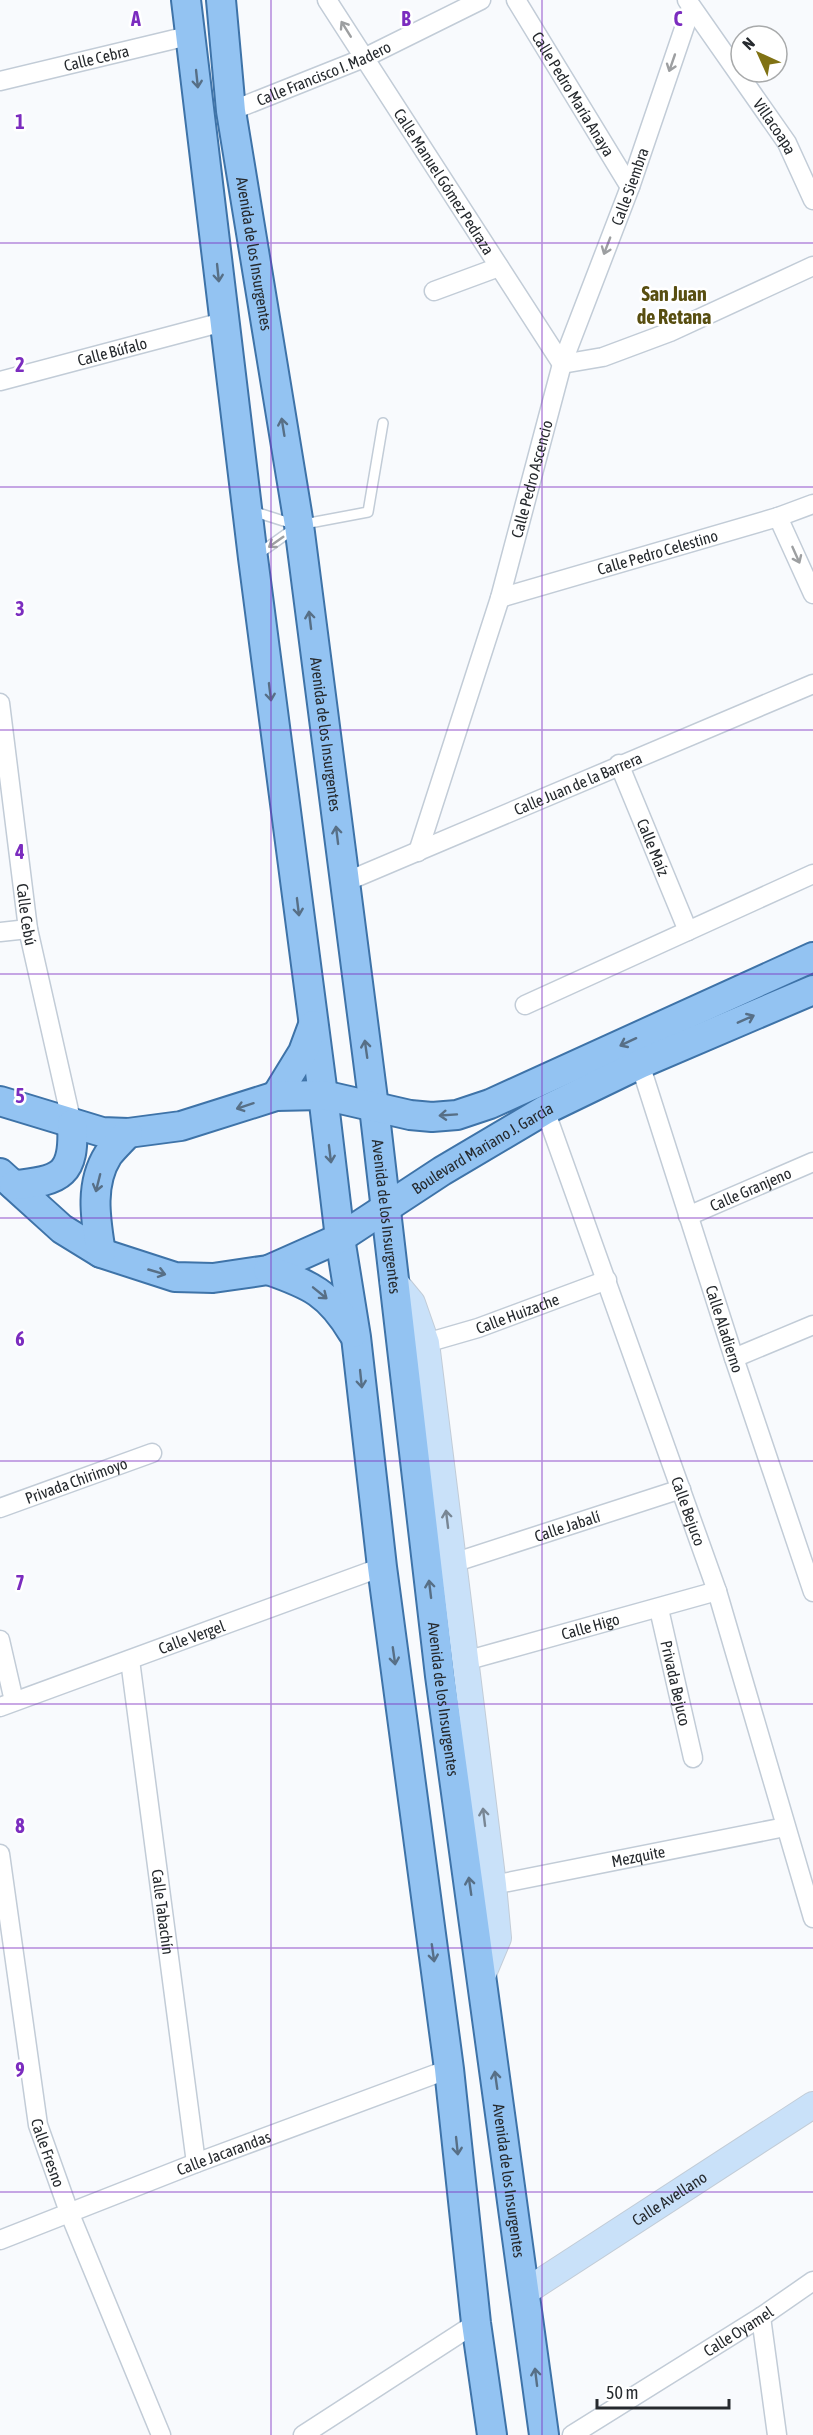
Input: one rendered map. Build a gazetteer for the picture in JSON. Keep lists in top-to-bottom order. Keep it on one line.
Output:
{"streets":{"main road":["Avenida de los Insurgentes","Boulevard Mariano J. García"],"street":["Calle Cebra","Calle Francisco I. Madero","Calle Pedro María Anaya","Villacoapa","Calle Manuel Gómez Pedraza","Calle Siembra","Calle Búfalo","Calle Pedro Ascencio","Calle Pedro Celestino","Calle Juan de la Barrera","Calle Maíz","Calle Cebú","Calle Granjeno","Calle Huizache","Calle Aladierno","Privada Chirimoyo","Calle Bejuco","Calle Jabalí","Calle Higo","Calle Vergel","Privada Bejuco","Mezquite","Calle Tabachín","Calle Fresno","Calle Jacarandas","Calle Avellano","Calle Oyamel"]},"crossings":[["Calle Cebra","Avenida de los Insurgentes"],["Calle Francisco I. Madero","Calle Manuel Gómez Pedraza"],["Calle Francisco I. Madero","Avenida de los Insurgentes"],["Calle Pedro María Anaya","Calle Siembra"],["Villacoapa","Calle Siembra"],["Calle Manuel Gómez Pedraza","Calle Siembra"],["Calle Manuel Gómez Pedraza","Calle Pedro Ascencio"],["Calle Siembra","Calle Pedro Ascencio"],["Avenida de los Insurgentes","Calle Búfalo"],["Avenida de los Insurgentes","Calle Juan de la Barrera"],["Avenida de los Insurgentes","Boulevard Mariano J. García"],["Avenida de los Insurgentes","Calle Vergel"],["Avenida de los Insurgentes","Calle Jacarandas"],["Avenida de los Insurgentes","Calle Avellano"],["Calle Pedro Ascencio","Calle Pedro Celestino"],["Calle Pedro Ascencio","Calle Juan de la Barrera"],["Calle Juan de la Barrera","Calle Maíz"],["Calle Cebú","Boulevard Mariano J. García"],["Boulevard Mariano J. García","Calle Aladierno"],["Boulevard Mariano J. García","Calle Bejuco"],["Calle Granjeno","Calle Aladierno"],["Calle Huizache","Calle Bejuco"],["Calle Bejuco","Calle Jabalí"],["Calle Bejuco","Calle Higo"],["Calle Bejuco","Mezquite"],["Calle Higo","Privada Bejuco"],["Calle Vergel","Calle Tabachín"],["Calle Tabachín","Calle Jacarandas"],["Calle Fresno","Calle Jacarandas"]],"one_way":["Calle Siembra"],"districts":["San Juan de Retana"],"scale_bar":"50 m","north":"top left","grid":{"columns":["A","B","C"],"rows":["1","2","3","4","5","6","7","8","9"]}}
